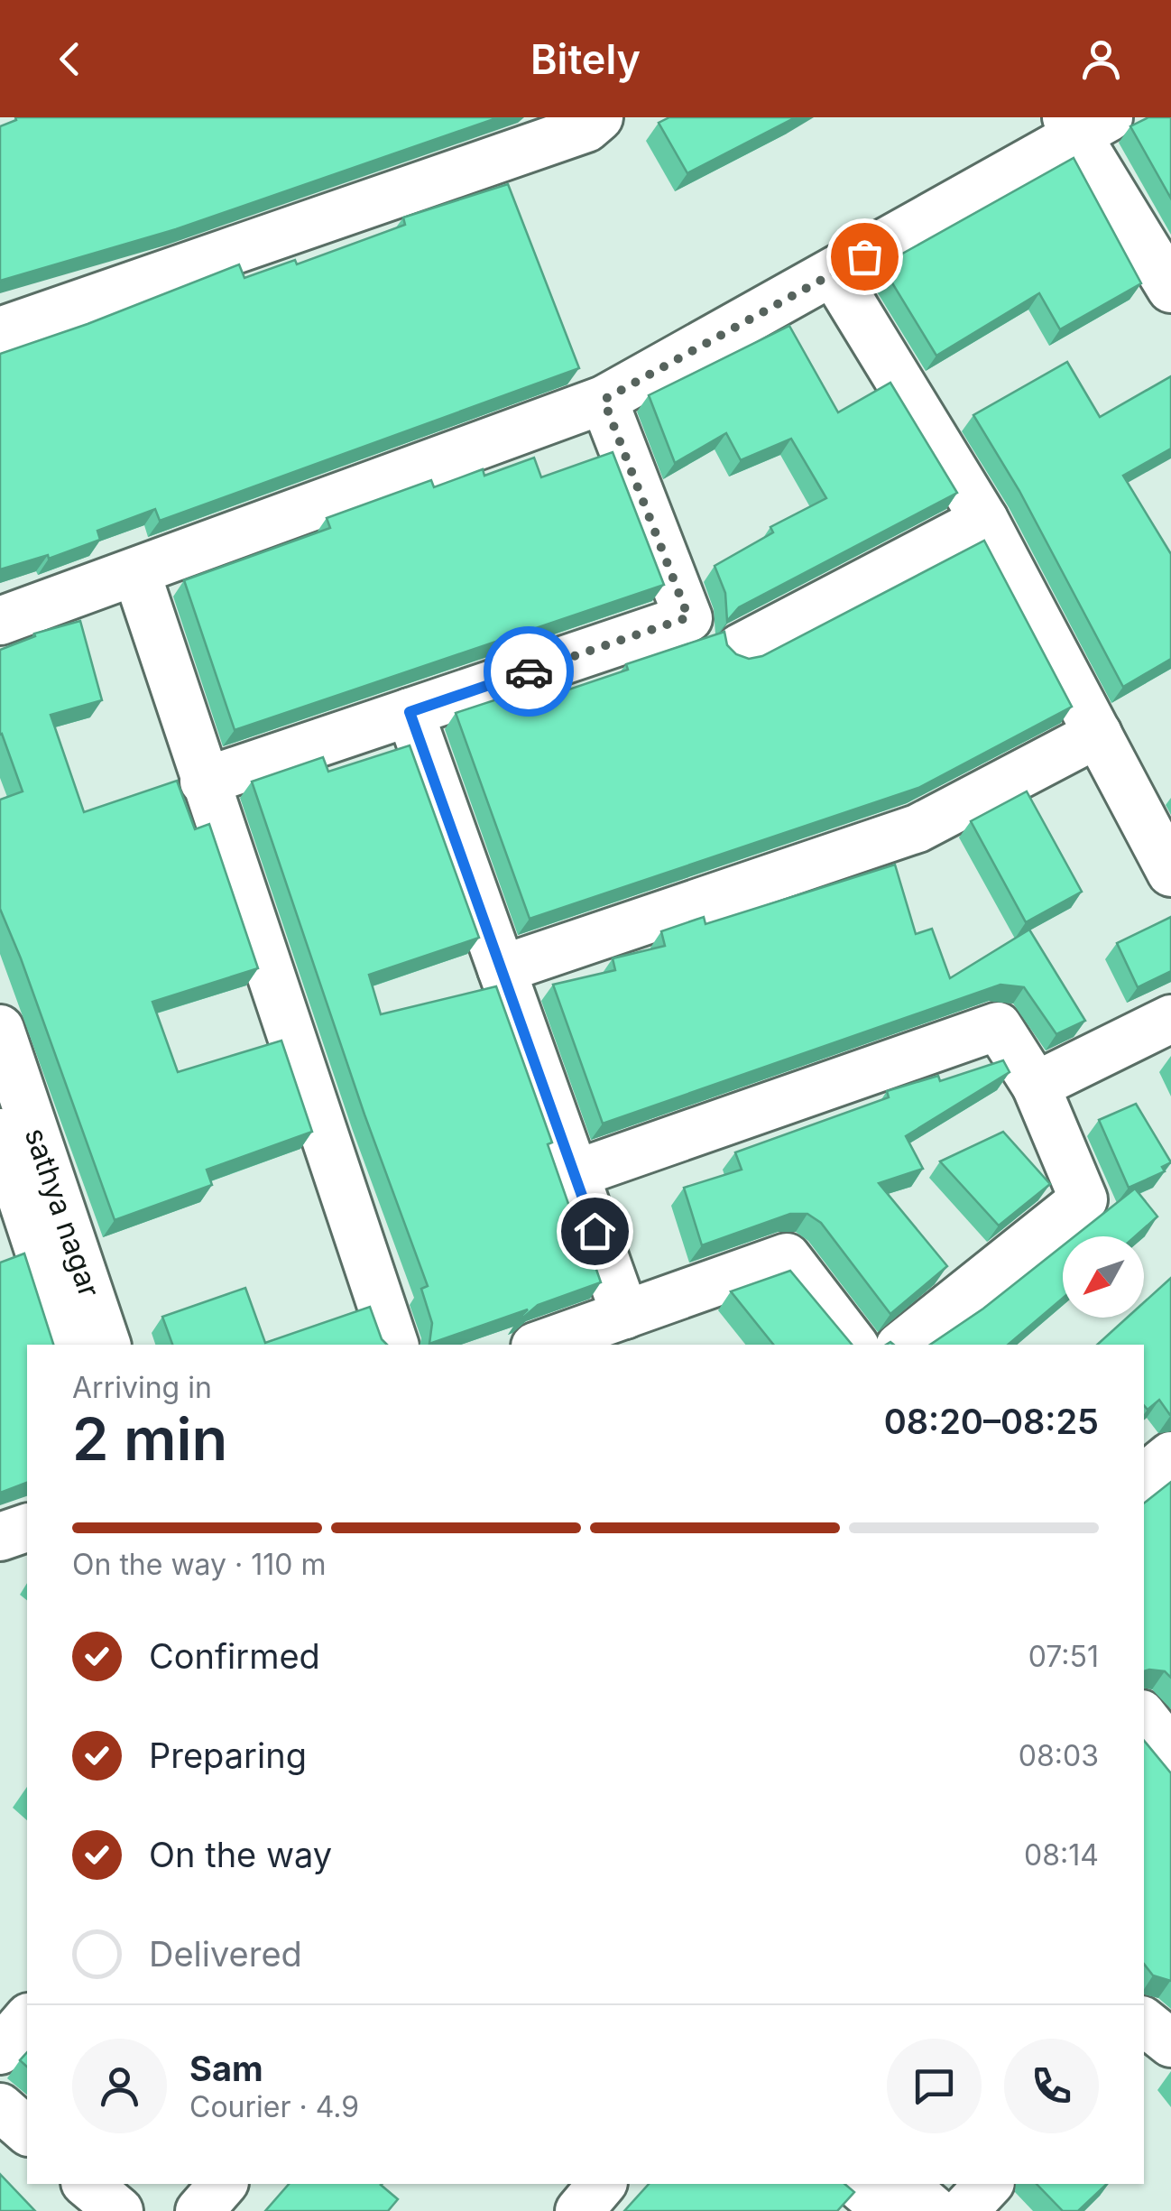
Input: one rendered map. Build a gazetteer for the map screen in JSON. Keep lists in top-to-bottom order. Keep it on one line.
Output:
{"streets":{"street":["sathya nagar"]},"north":"bottom left","page":{"header":"Bitely","heading":["2 min","Arriving in","08:20–08:25"],"panel":["Sam","Courier · 4.9"],"bar":"On the way · 110 m","list":[["Confirmed","07:51"],["Preparing","08:03"],["On the way","08:14"],"Delivered"]}}
